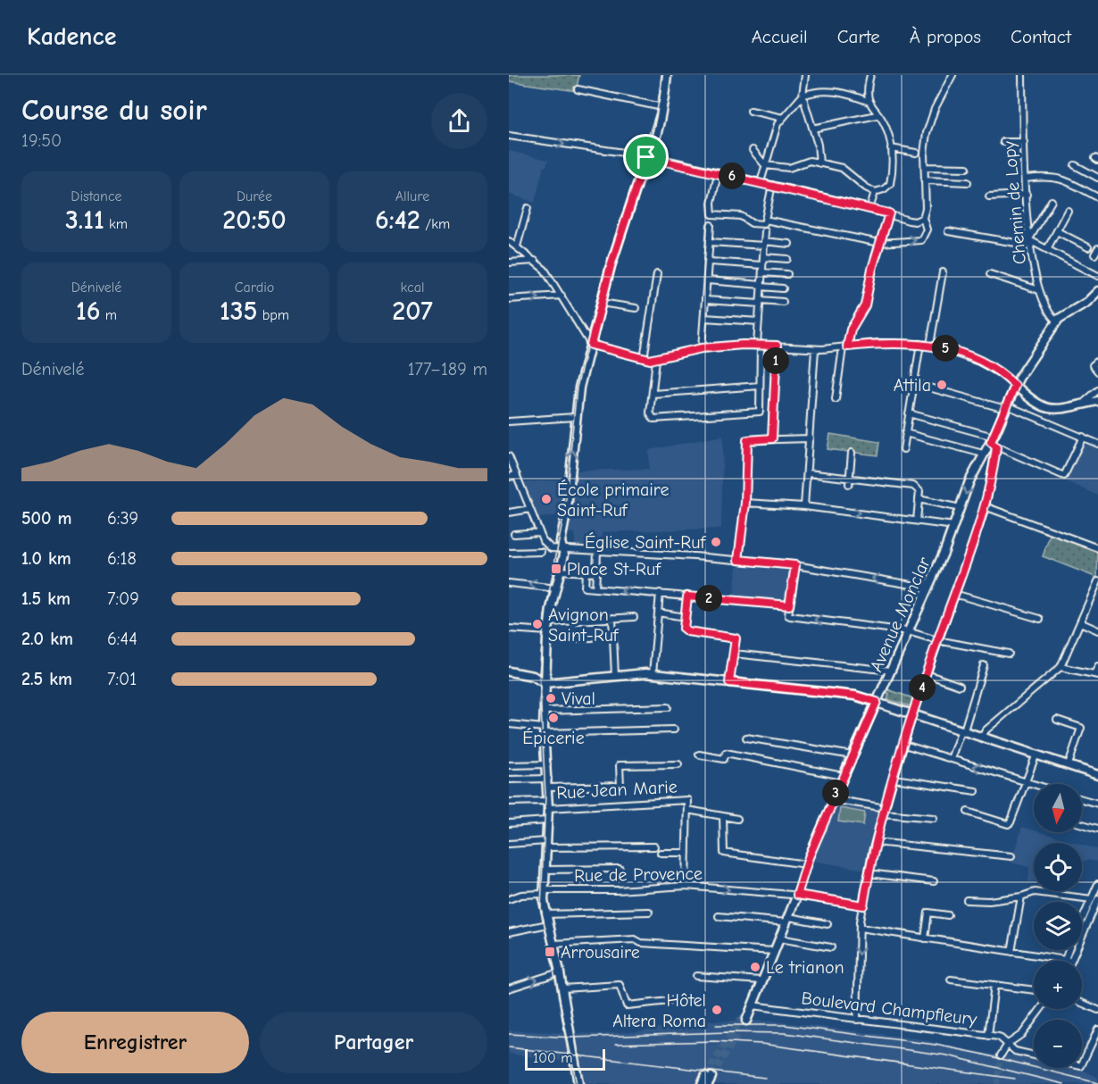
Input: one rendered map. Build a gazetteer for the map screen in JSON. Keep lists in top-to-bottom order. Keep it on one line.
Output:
{"streets":{"street":["Chemin de Lopy","Avenue Monclar","Rue Jean Marie","Rue de Provence","Boulevard Champfleury"]},"crossings":[["Chemin de Lopy","Avenue Monclar"],["Avenue Monclar","Rue de Provence"],["Avenue Monclar","Boulevard Champfleury"]],"places":{"other":["Attila","École primaire Saint-Ruf","Église Saint-Ruf","Avignon Saint-Ruf","Vival","Épicerie","Le trianon","Hôtel Altera Roma"],"transit":["Place St-Ruf","Arrousaire"]},"scale_bar":"100 m","north":"bottom","page":{"header":"Kadence","nav":["Accueil","Carte","À propos","Contact"],"heading":["Course du soir","19:50"],"pins":["6","5","1","2","4","3"],"stats":[["Distance","3.11 km"],["Durée","20:50"],["Allure","6:42 /km"],["Dénivelé","16 m"],["Cardio","135 bpm"],["kcal","207"]],"chart":["Dénivelé","177–189 m"],"list":[{"name":"500 m","note":"6:39"},{"name":"1.0 km","note":"6:18"},{"name":"1.5 km","note":"7:09"},{"name":"2.0 km","note":"6:44"},{"name":"2.5 km","note":"7:01"}],"map_buttons":["+","−"],"buttons":["Enregistrer","Partager"],"scale":"100 m"}}
